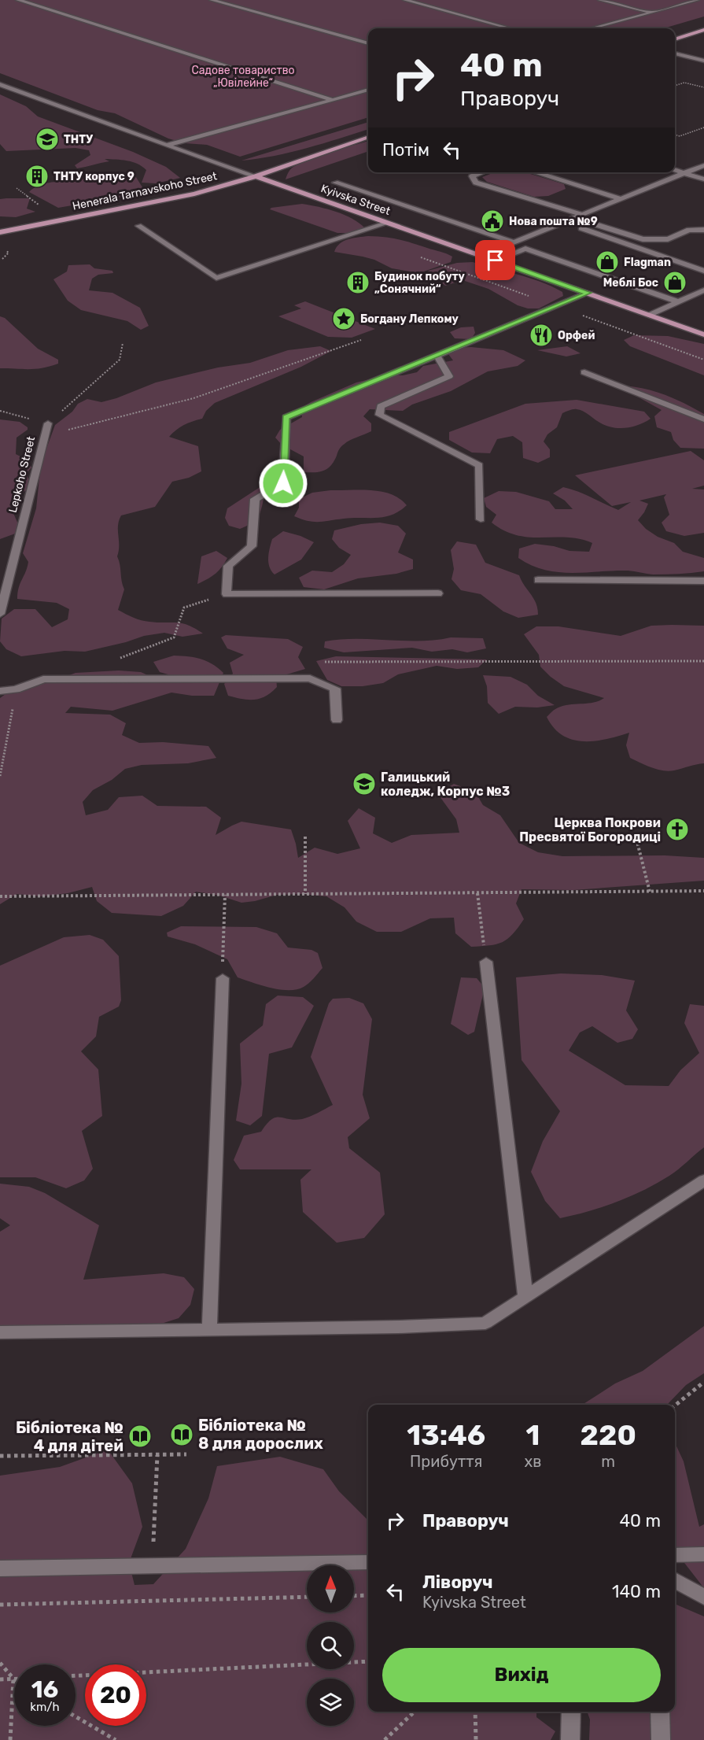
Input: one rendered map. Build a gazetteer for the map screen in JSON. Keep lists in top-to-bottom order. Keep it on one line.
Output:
{"streets":{"main road":["Henerala Tarnavskoho Street","Kyivska Street"],"street":["Lepkoho Street"]},"crossings":[["Henerala Tarnavskoho Street","Kyivska Street"]],"parks":["Садове товариство „Ювілейне“"],"places":{"school or university":["ТНТУ","Галицький коледж, Корпус №3"],"building":["ТНТУ корпус 9","Будинок побуту „Сонячний“"],"public building":["Нова пошта №9"],"shop":["Flagman","Меблі Бос"],"place":["Богдану Лепкому"],"restaurant":["Орфей"],"church":["Церква Покрови Пресвятої Богородиці"],"library":["Бібліотека № 8 для дорослих","Бібліотека № 4 для дітей"]},"north":"top","page":{"turn":["40 m","Праворуч"],"then":"Потім","eta":["13:46","Прибуття","1","хв","220","m"],"list":[{"name":"Праворуч","value":"40 m"},{"name":"Ліворуч","note":"Kyivska Street","value":"140 m"}],"buttons":"Вихід","speed":"16 km/h","limit":"20"}}
